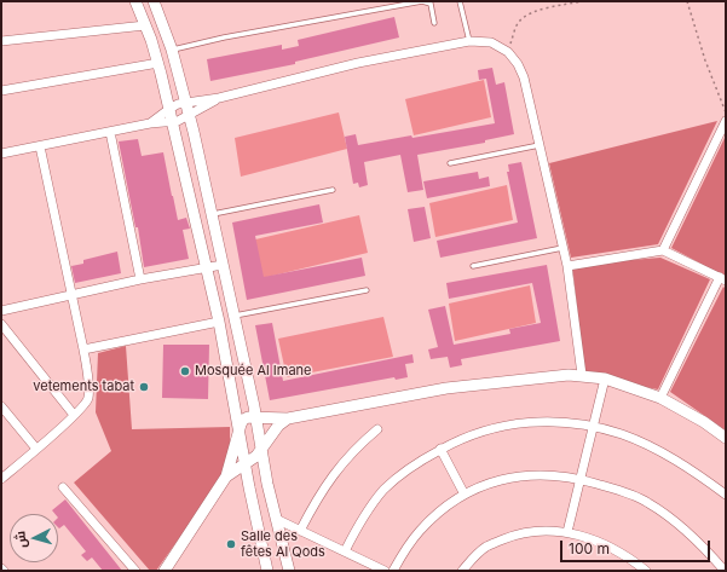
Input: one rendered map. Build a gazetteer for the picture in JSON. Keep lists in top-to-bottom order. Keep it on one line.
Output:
{"places":["Mosquée Al Imane","vetements tabat","Salle des fêtes Al Qods"],"scale_bar":"100 m","north":"left"}
